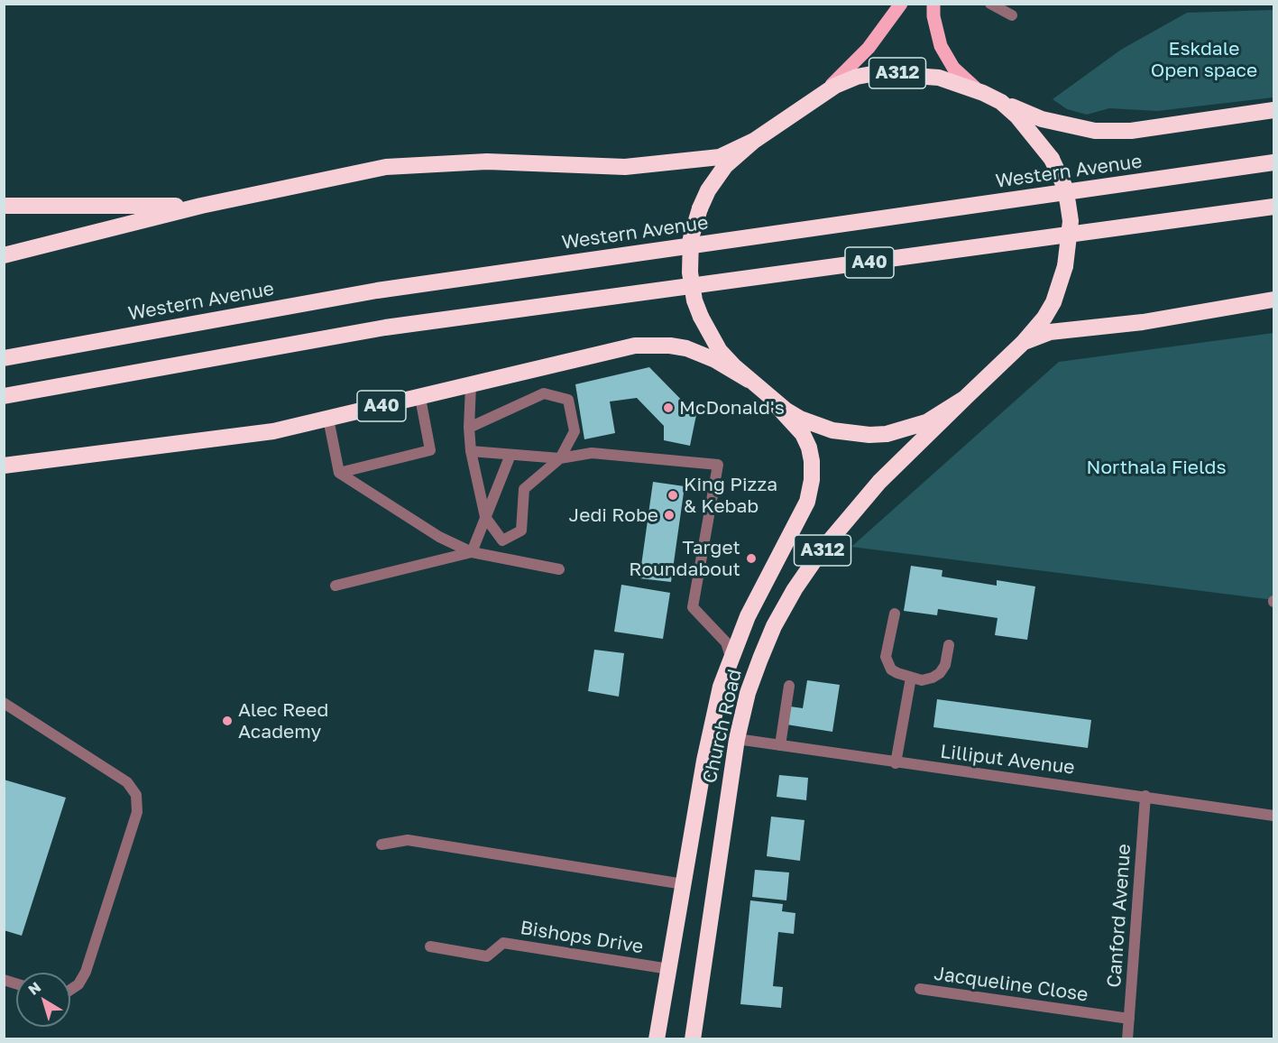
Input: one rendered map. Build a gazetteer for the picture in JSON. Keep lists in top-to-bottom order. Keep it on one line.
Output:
{"streets":{"highway":["A312","Western Avenue","A40","Church Road"],"street":["Lilliput Avenue","Canford Avenue","Bishops Drive","Jacqueline Close"]},"crossings":[["A312","A40"],["A312","Church Road"],["Church Road","Lilliput Avenue"],["Church Road","Bishops Drive"],["Lilliput Avenue","Canford Avenue"],["Canford Avenue","Jacqueline Close"]],"parks":["Eskdale Open space","Northala Fields"],"places":["McDonald's","King Pizza & Kebab","Jedi Robe","Target Roundabout","Alec Reed Academy"],"north":"top left"}
